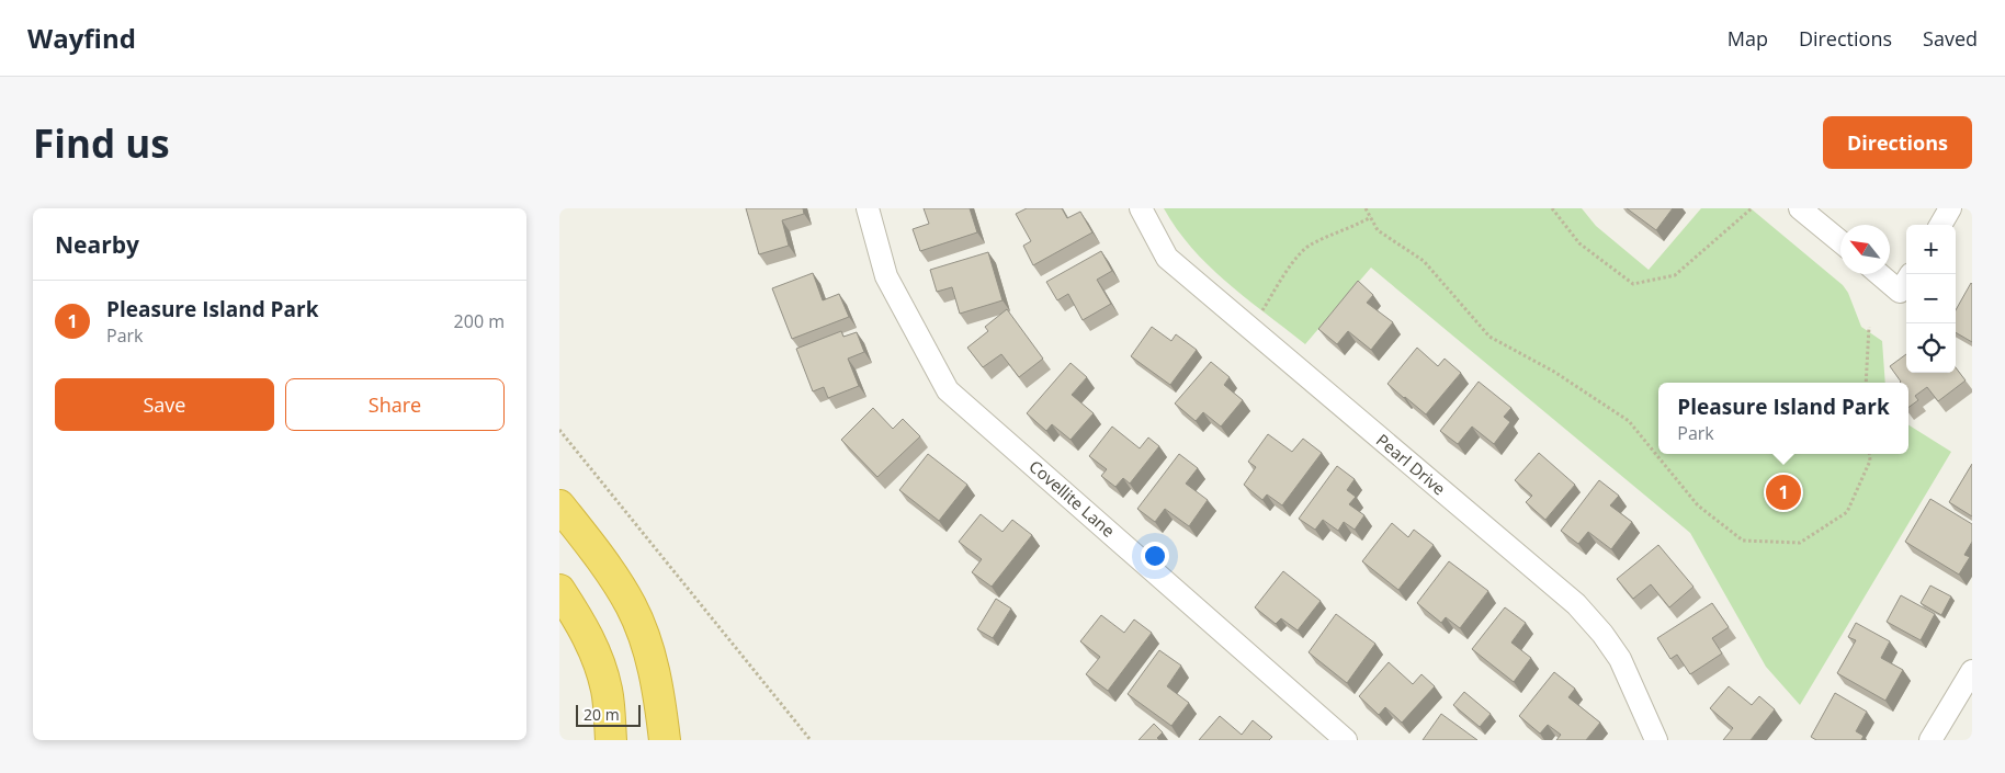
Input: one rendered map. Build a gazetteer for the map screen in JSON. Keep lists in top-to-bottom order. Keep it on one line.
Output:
{"streets":{"street":["Pearl Drive","Covellite Lane"]},"scale_bar":"20 m","north":"top left","page":{"header":"Wayfind","nav":["Map","Directions","Saved"],"buttons":["Directions",["Save","Share"]],"title":"Find us","heading":"Nearby","map_buttons":["+","−"],"list":[{"mark":"1","name":"Pleasure Island Park","note":"Park","value":"200 m"}],"popup":["Pleasure Island Park","Park"],"pins":"1","scale":"20 m"}}
